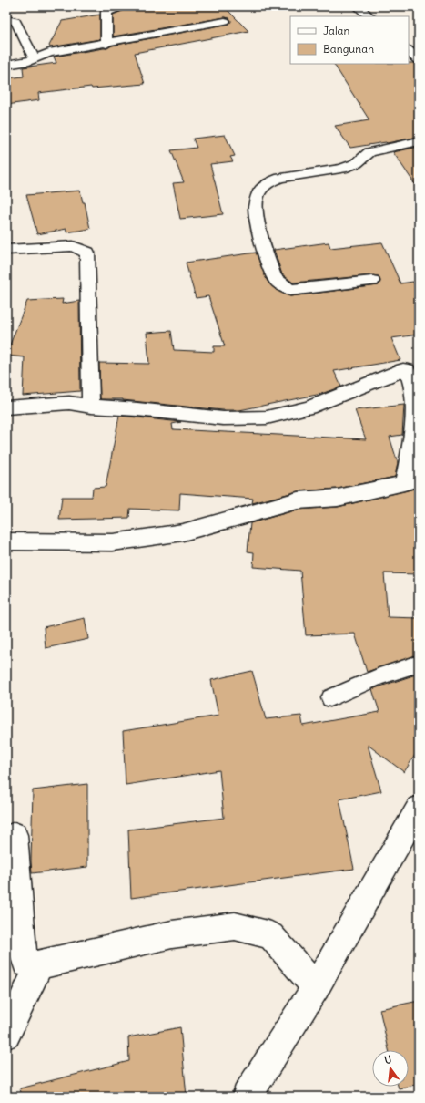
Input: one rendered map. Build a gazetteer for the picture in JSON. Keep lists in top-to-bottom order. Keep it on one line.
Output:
{"legend":["Jalan","Bangunan"],"north":"top"}
